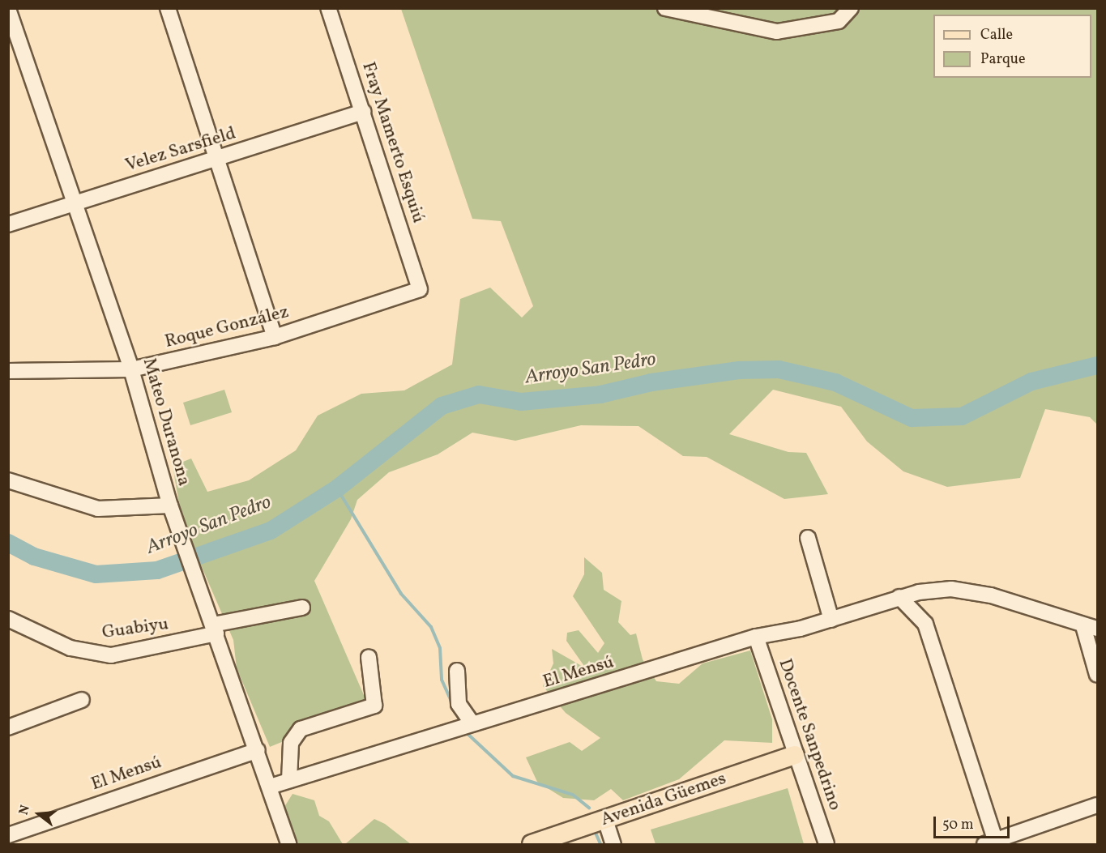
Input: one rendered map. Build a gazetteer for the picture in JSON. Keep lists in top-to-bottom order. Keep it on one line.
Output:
{"streets":{"main road":["Avenida Güemes"],"street":["Fray Mamerto Esquiú","Velez Sarsfield","Roque González","Mateo Duranona","Guabiyu","El Mensú","Docente Sanpedrino"]},"crossings":[["Fray Mamerto Esquiú","Velez Sarsfield"],["Fray Mamerto Esquiú","Roque González"],["Velez Sarsfield","Mateo Duranona"],["Roque González","Mateo Duranona"],["Mateo Duranona","Guabiyu"],["Mateo Duranona","El Mensú"],["El Mensú","Docente Sanpedrino"],["Docente Sanpedrino","Avenida Güemes"]],"water":["Arroyo San Pedro"],"legend":["Calle","Parque"],"scale_bar":"50 m","north":"left"}
